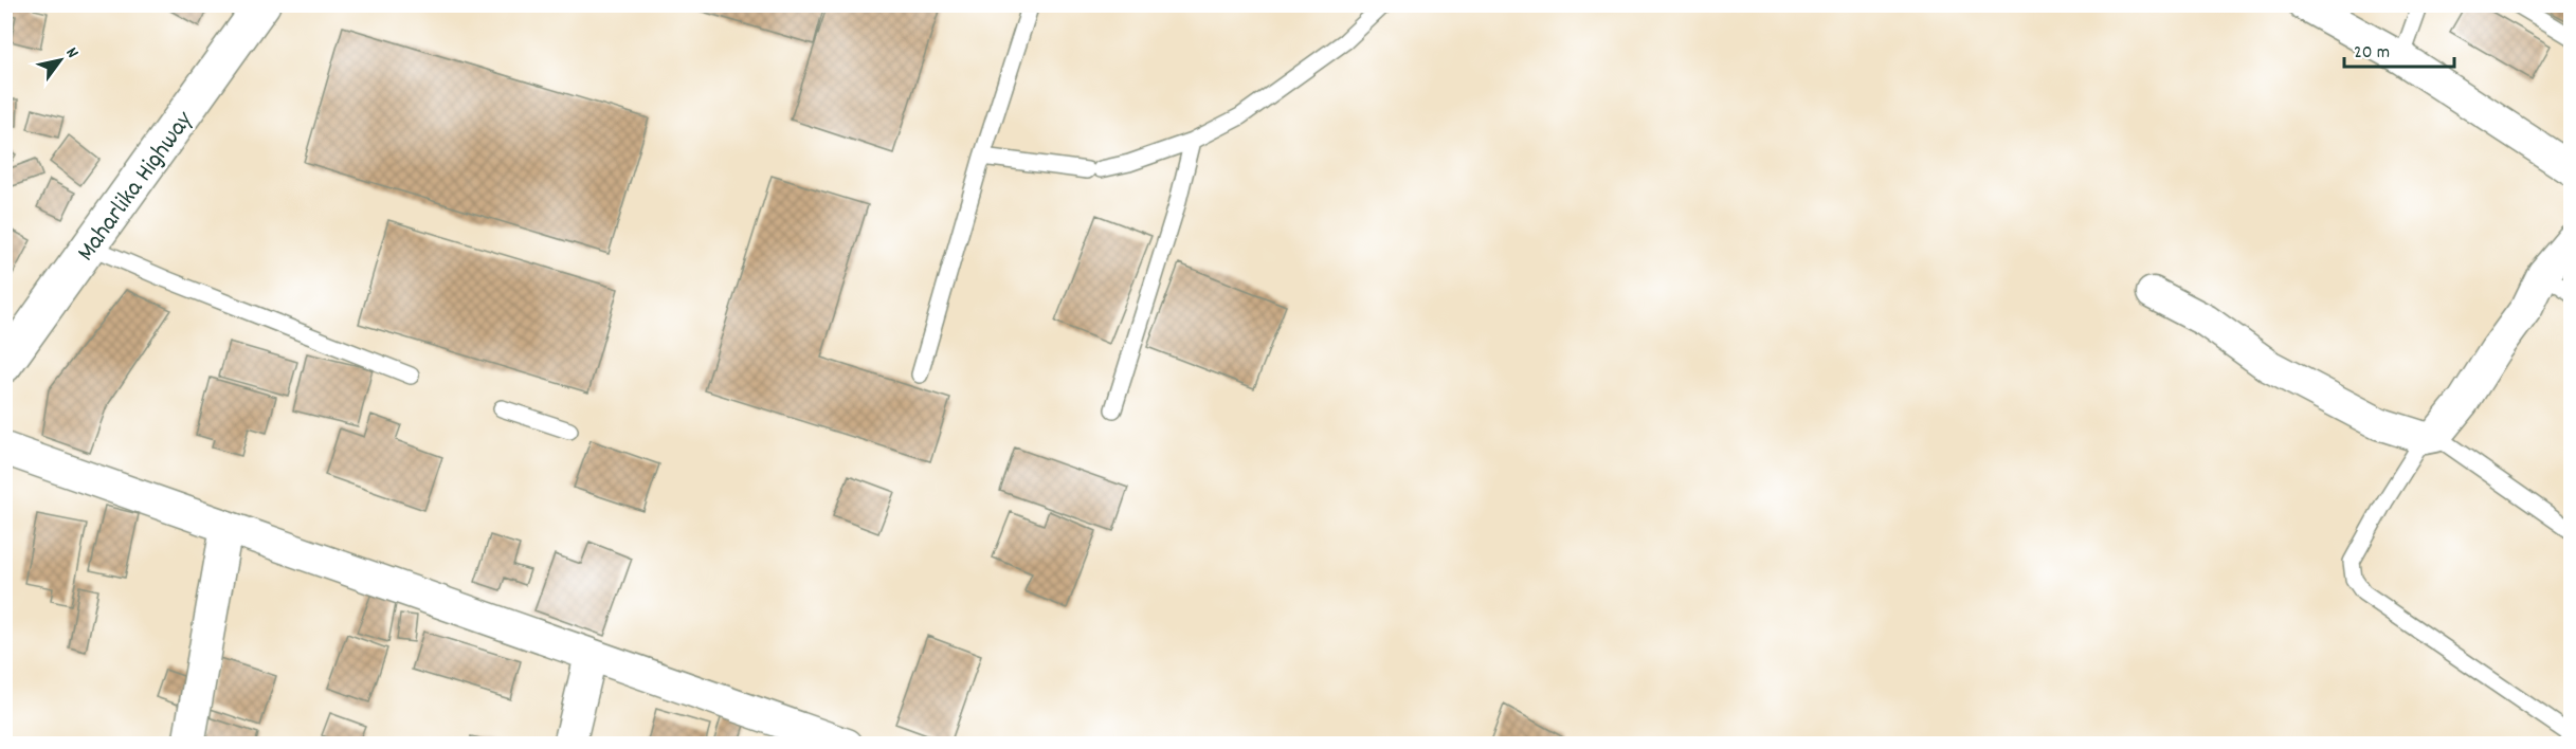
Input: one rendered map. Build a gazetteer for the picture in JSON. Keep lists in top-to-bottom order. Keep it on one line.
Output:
{"streets":{"main road":["Maharlika Highway"]},"scale_bar":"20 m","north":"top right"}
